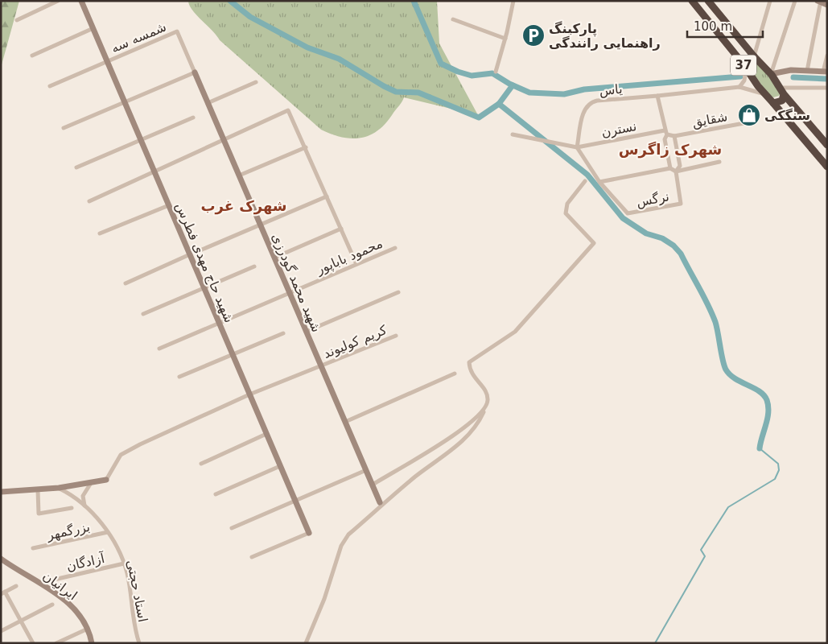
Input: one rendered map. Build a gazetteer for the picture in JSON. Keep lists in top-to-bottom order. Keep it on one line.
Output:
{"streets":{"highway":["37"],"street":["شمسه سه","یاس","شقایق","نسترن","نرگس","محمود باباپور","شهید حاج مهدی فطرس","شهید محمد گودرزی","کریم کولیوند","بزرگمهر","آزادگان","ایرانیان","استاد حجتی"]},"crossings":[["شمسه سه","شهید حاج مهدی فطرس"],["شمسه سه","شهید محمد گودرزی"],["37","یاس"],["یاس","نسترن"],["محمود باباپور","شهید حاج مهدی فطرس"],["محمود باباپور","شهید محمد گودرزی"],["شهید حاج مهدی فطرس","کریم کولیوند"],["شهید محمد گودرزی","کریم کولیوند"],["بزرگمهر","استاد حجتی"],["آزادگان","استاد حجتی"]],"districts":["شهرک زاگرس","شهرک غرب"],"places":{"parking":["پارکینگ راهنمایی رانندگی"],"shop":["سنگکی"]},"scale_bar":"100 m"}
